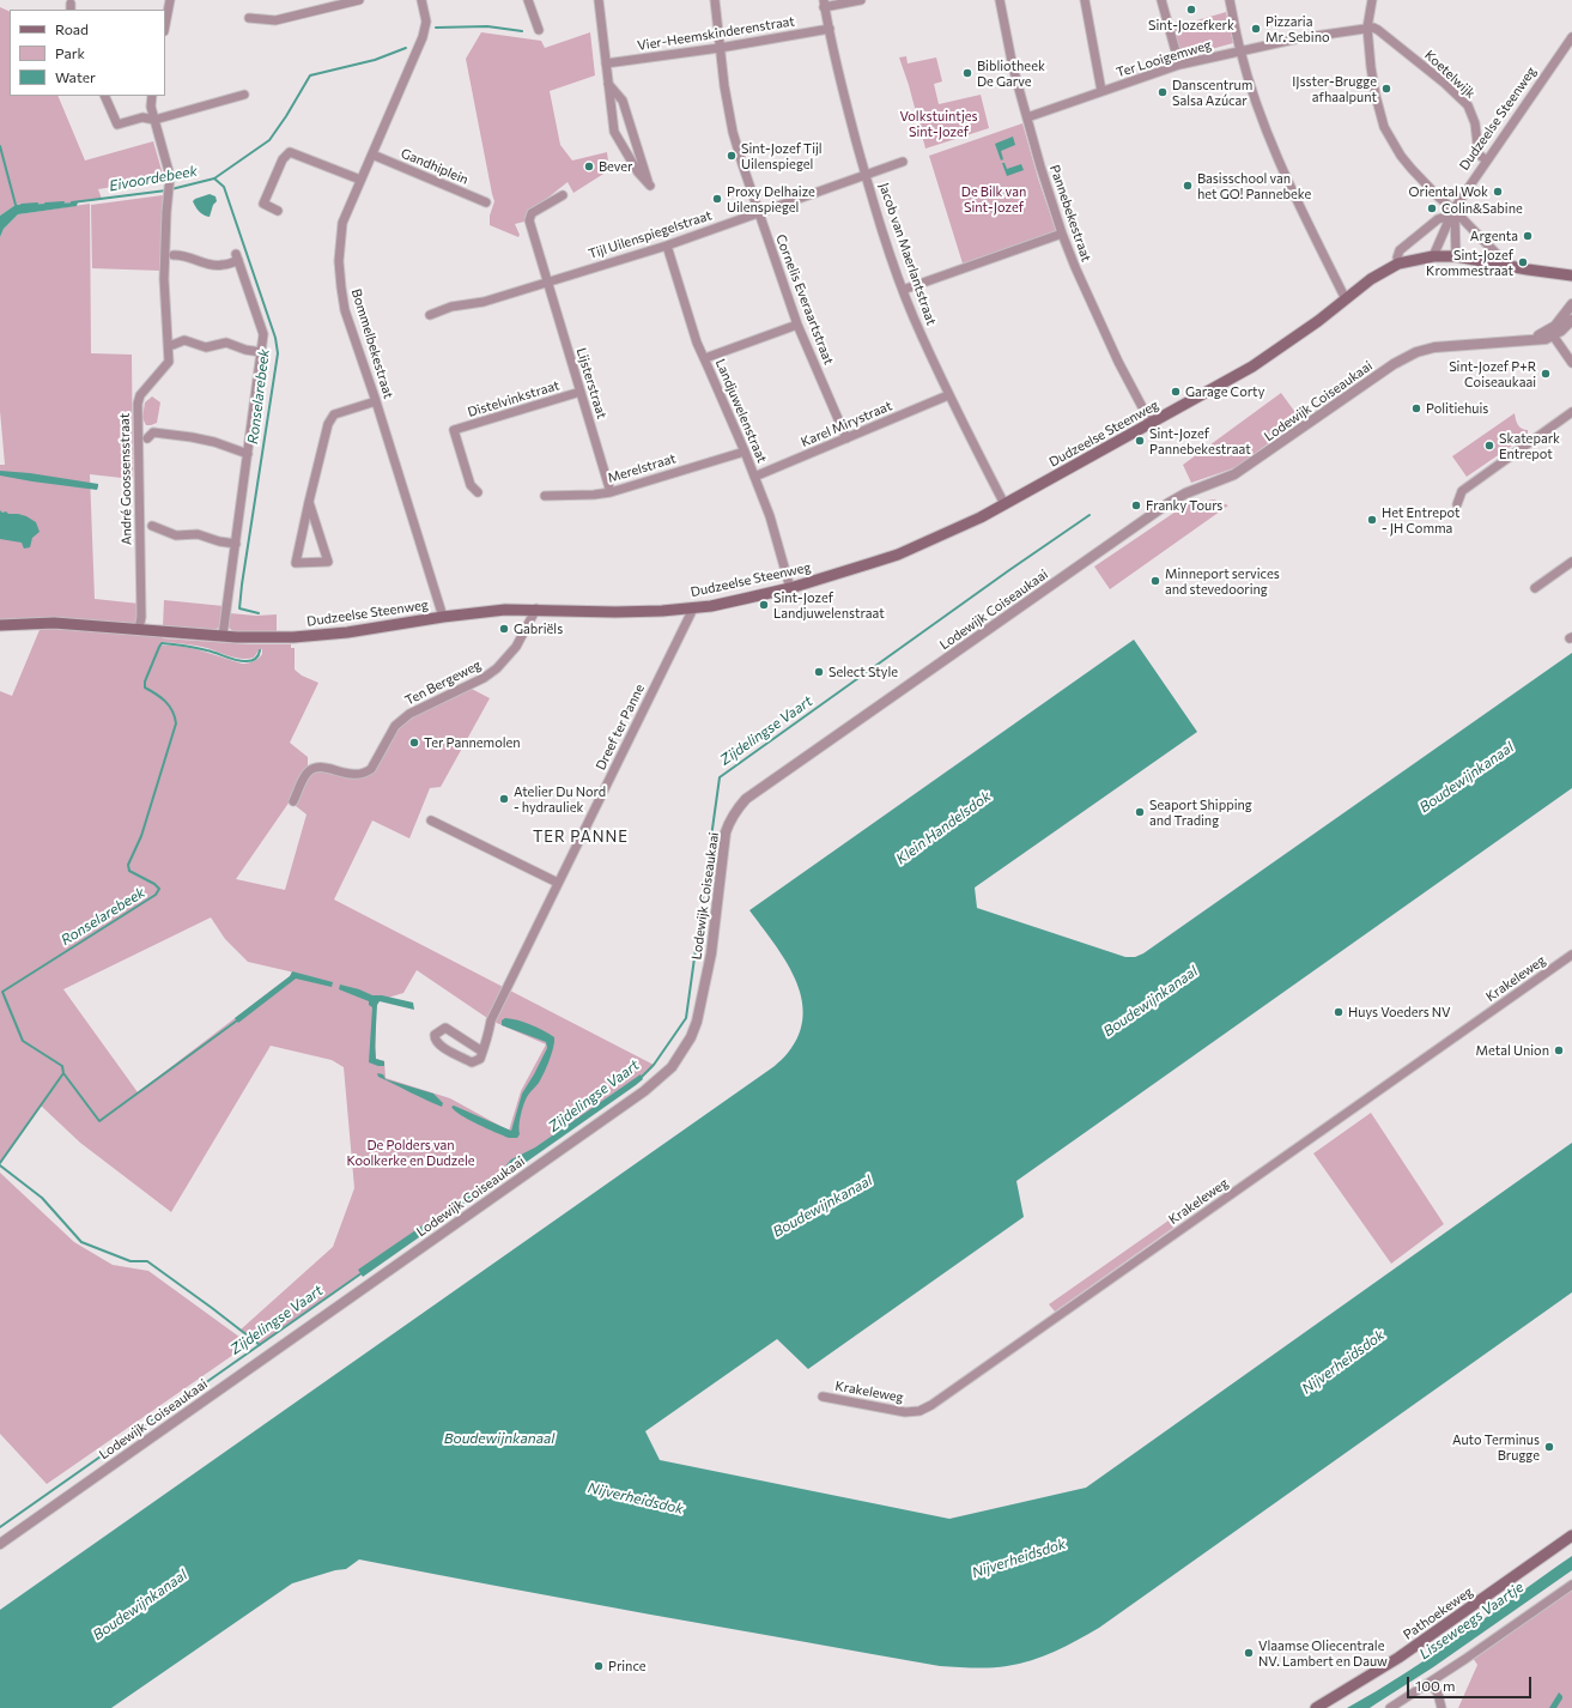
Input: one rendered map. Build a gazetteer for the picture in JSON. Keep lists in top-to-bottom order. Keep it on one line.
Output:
{"streets":{"main road":["Dudzeelse Steenweg","Pathoekeweg"],"street":["Vier-Heemskinderenstraat","Ter Looigemweg","Koetelwijk","Gandhiplein","Pannebekestraat","Tijl Uilenspiegelstraat","Jacob van Maerlantstraat","Cornelis Everaartstraat","Bommelbekestraat","Lijsterstraat","Distelvinkstraat","Lodewijk Coiseaukaai","Landjuwelenstraat","Karel Mirystraat","Merelstraat","André Goossensstraat","Ten Bergeweg","Dreef ter Panne","Krakeleweg"]},"crossings":[["Vier-Heemskinderenstraat","Jacob van Maerlantstraat"],["Vier-Heemskinderenstraat","Cornelis Everaartstraat"],["Ter Looigemweg","Koetelwijk"],["Ter Looigemweg","Pannebekestraat"],["Koetelwijk","Dudzeelse Steenweg"],["Dudzeelse Steenweg","Pannebekestraat"],["Dudzeelse Steenweg","Jacob van Maerlantstraat"],["Dudzeelse Steenweg","Bommelbekestraat"],["Dudzeelse Steenweg","Landjuwelenstraat"],["Dudzeelse Steenweg","André Goossensstraat"],["Dudzeelse Steenweg","Ten Bergeweg"],["Dudzeelse Steenweg","Dreef ter Panne"],["Gandhiplein","Bommelbekestraat"],["Tijl Uilenspiegelstraat","Jacob van Maerlantstraat"],["Tijl Uilenspiegelstraat","Cornelis Everaartstraat"],["Tijl Uilenspiegelstraat","Lijsterstraat"],["Tijl Uilenspiegelstraat","Landjuwelenstraat"],["Jacob van Maerlantstraat","Karel Mirystraat"],["Cornelis Everaartstraat","Karel Mirystraat"],["Lijsterstraat","Distelvinkstraat"],["Lijsterstraat","Merelstraat"],["Landjuwelenstraat","Karel Mirystraat"],["Landjuwelenstraat","Merelstraat"]],"districts":["TER PANNE"],"water":["Eivoordebeek","Ronselarebeek","Zijdelingse Vaart","Boudewijnkanaal","Klein Handelsdok","Nijverheidsdok","Lisseweegs Vaartje"],"parks":["Volkstuintjes Sint-Jozef","De Bilk van Sint-Jozef","De Polders van Koolkerke en Dudzele"],"places":["Sint-Jozefkerk","Pizzaria Mr. Sebino","Bibliotheek De Garve","IJsster-Brugge afhaalpunt","Danscentrum Salsa Azúcar","Sint-Jozef Tijl Uilenspiegel","Bever","Basisschool van het GO! Pannebeke","Oriental Wok","Proxy Delhaize Uilenspiegel","Colin&Sabine","Argenta","Sint-Jozef Krommestraat","Sint-Jozef P+R Coiseaukaai","Garage Corty","Politiehuis","Sint-Jozef Pannebekestraat","Skatepark Entrepot","Franky Tours","Het Entrepot - JH Comma","Minneport services and stevedooring","Sint-Jozef Landjuwelenstraat","Gabriëls","Select Style","Ter Pannemolen","Atelier Du Nord - hydrauliek","Seaport Shipping and Trading","Huys Voeders NV","Metal Union","Auto Terminus Brugge","Vlaamse Oliecentrale NV. Lambert en Dauw","Prince"],"legend":["Road","Park","Water"],"scale_bar":"100 m"}
